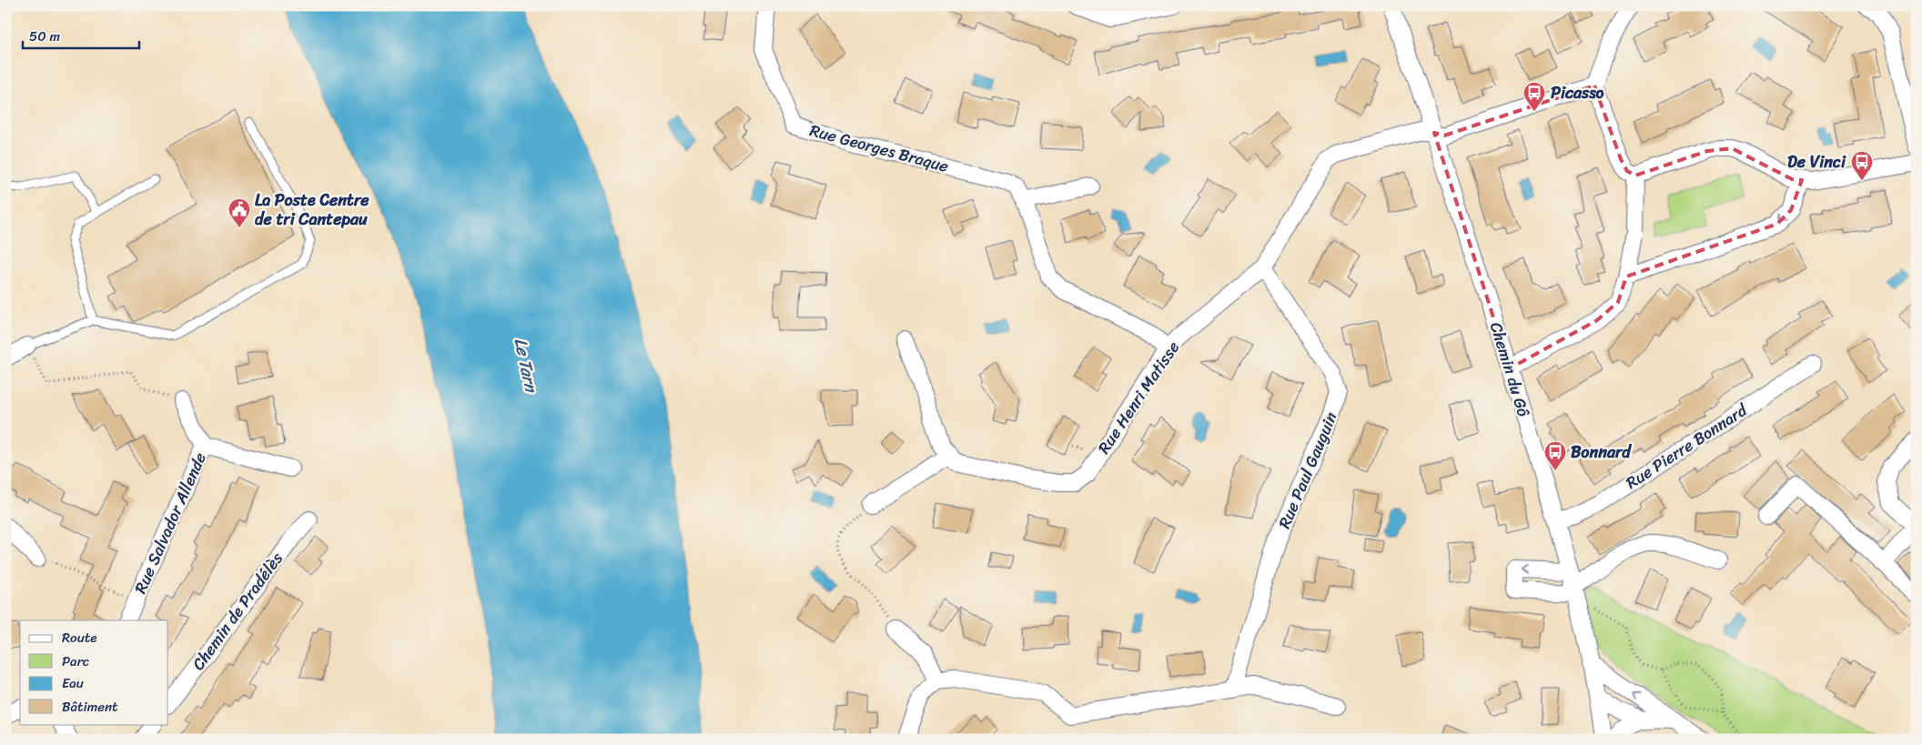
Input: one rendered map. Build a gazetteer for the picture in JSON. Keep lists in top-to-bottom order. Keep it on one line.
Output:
{"streets":{"street":["Rue Georges Braque","Chemin du Gô","Rue Henri Matisse","Rue Pierre Bonnard","Rue Paul Gauguin","Rue Salvador Allende","Chemin de Pradélès"]},"crossings":[["Rue Georges Braque","Rue Henri Matisse"],["Chemin du Gô","Rue Henri Matisse"],["Chemin du Gô","Rue Pierre Bonnard"],["Rue Henri Matisse","Rue Paul Gauguin"]],"water":["Le Tarn"],"places":{"bus stop":["Picasso","De Vinci","Bonnard"],"public building":["La Poste Centre de tri Cantepau"]},"legend":["Route","Parc","Eau","Bâtiment"],"scale_bar":"50 m"}
